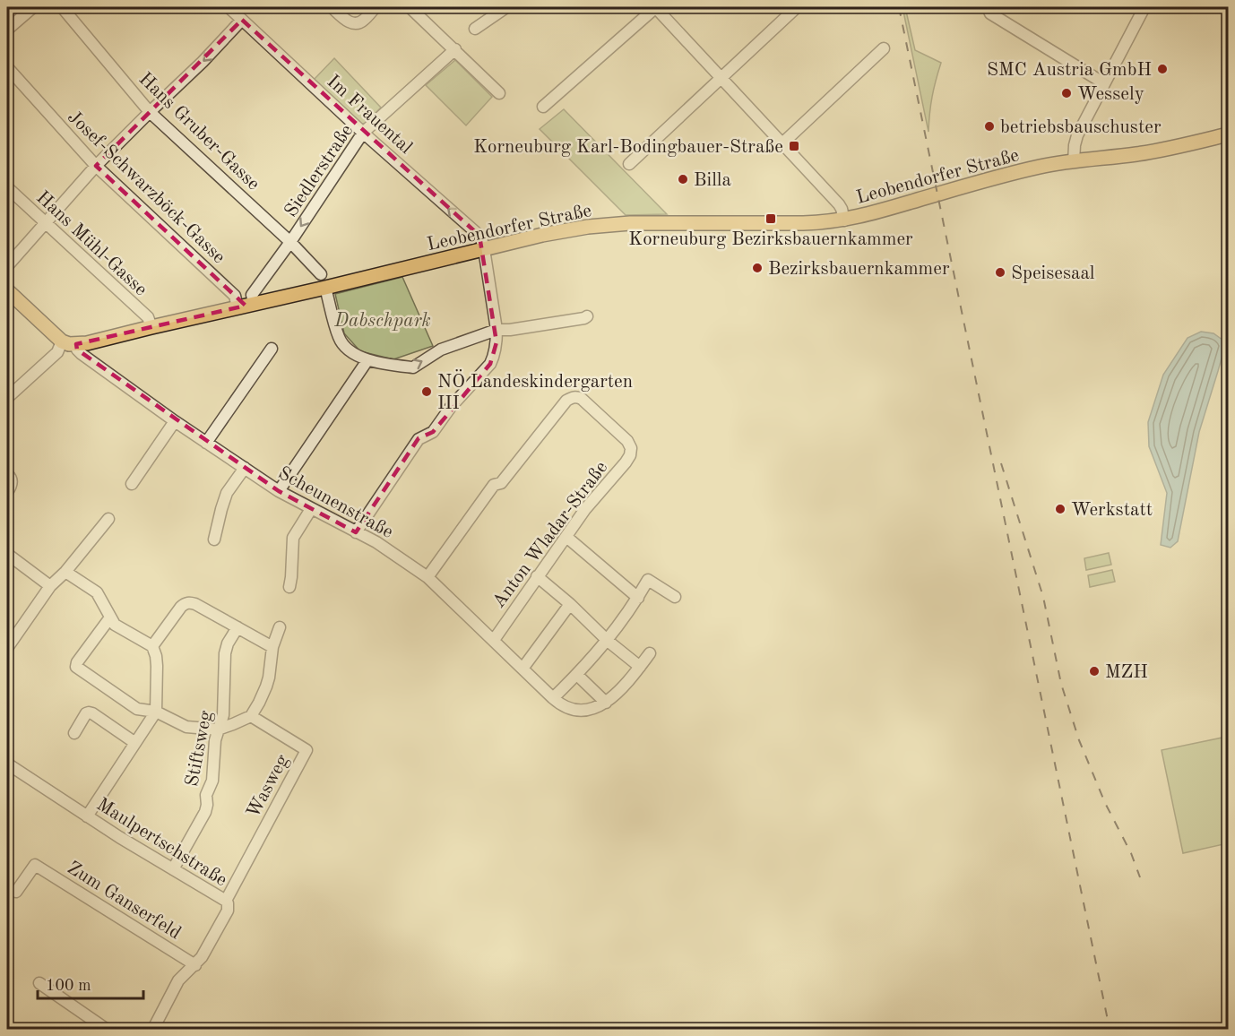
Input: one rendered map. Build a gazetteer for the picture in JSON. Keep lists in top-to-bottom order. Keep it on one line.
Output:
{"streets":{"main road":["Leobendorfer Straße"],"street":["Im Frauental","Hans Gruber-Gasse","Siedlerstraße","Josef-Schwarzböck-Gasse","Hans Mühl-Gasse","Scheunenstraße","Anton Wladar-Straße","Stiftsweg","Wasweg","Maulpertschstraße","Zum Ganserfeld"]},"crossings":[["Im Frauental","Siedlerstraße"],["Im Frauental","Leobendorfer Straße"],["Hans Gruber-Gasse","Siedlerstraße"],["Siedlerstraße","Leobendorfer Straße"],["Leobendorfer Straße","Josef-Schwarzböck-Gasse"],["Leobendorfer Straße","Hans Mühl-Gasse"],["Leobendorfer Straße","Scheunenstraße"],["Scheunenstraße","Anton Wladar-Straße"],["Stiftsweg","Maulpertschstraße"],["Wasweg","Maulpertschstraße"],["Maulpertschstraße","Zum Ganserfeld"]],"one_way":["Im Frauental","Siedlerstraße"],"parks":["Dabschpark"],"places":{"other":["SMC Austria GmbH","Wessely","betriebsbauschuster","Billa","Bezirksbauernkammer","Speisesaal","NÖ Landeskindergarten III","Werkstatt","MZH"],"transit":["Korneuburg Karl-Bodingbauer-Straße","Korneuburg Bezirksbauernkammer"]},"scale_bar":"100 m"}
